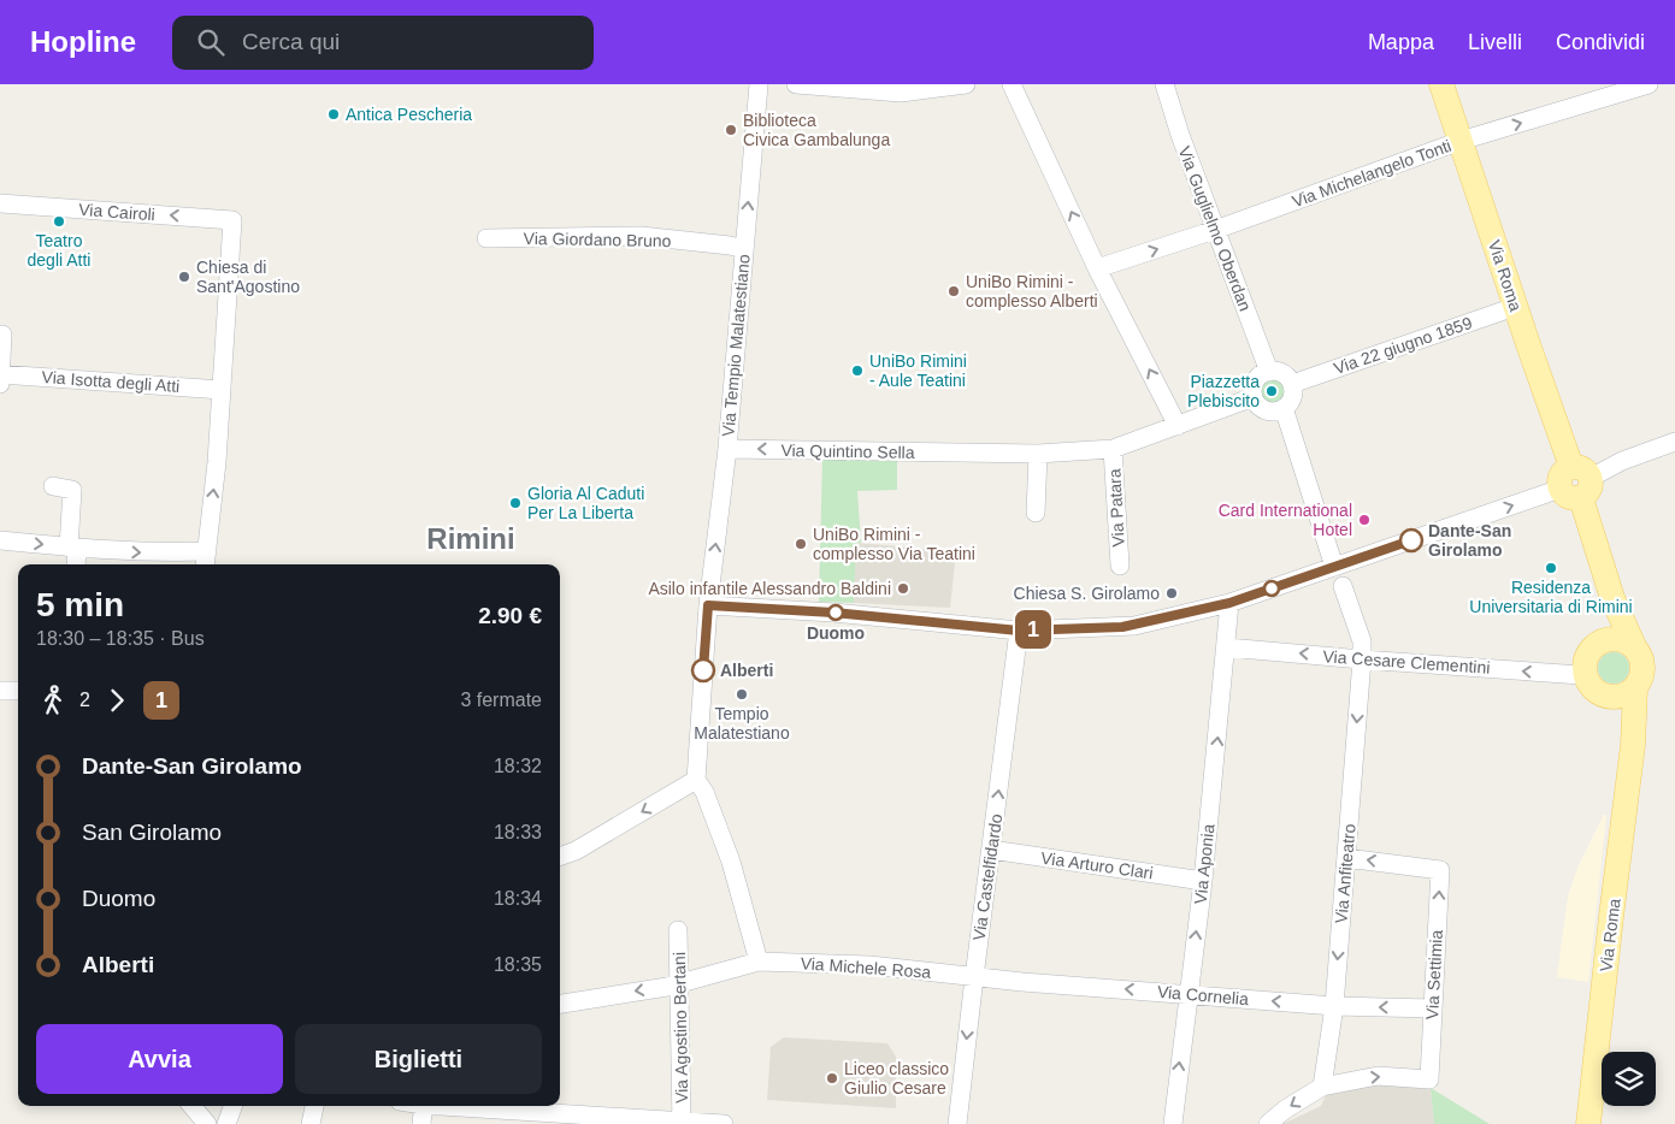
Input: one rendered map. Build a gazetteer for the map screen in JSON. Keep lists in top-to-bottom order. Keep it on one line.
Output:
{"streets":{"main road":["Via Roma"],"street":["Via Michelangelo Tonti","Via Cairoli","Via Guglielmo Oberdan","Via Giordano Bruno","Via Tempio Malatestiano","Via 22 giugno 1859","Via Isotta degli Atti","Via Quintino Sella","Via Patara","Via Cesare Clementini","Via Aponia","Via Arturo Clari","Via Anfiteatro","Via Castelfidardo","Via Michele Rosa","Via Settimia","Via Cornelia","Via Agostino Bertani"]},"crossings":[["Via Michelangelo Tonti","Via Guglielmo Oberdan"],["Via Michelangelo Tonti","Via Roma"],["Via Cairoli","Via Isotta degli Atti"],["Via Guglielmo Oberdan","Via 22 giugno 1859"],["Via Giordano Bruno","Via Tempio Malatestiano"],["Via Roma","Via 22 giugno 1859"],["Via Roma","Via Cesare Clementini"],["Via Tempio Malatestiano","Via Quintino Sella"],["Via Cesare Clementini","Via Aponia"],["Via Cesare Clementini","Via Anfiteatro"],["Via Aponia","Via Arturo Clari"],["Via Aponia","Via Cornelia"],["Via Arturo Clari","Via Castelfidardo"],["Via Anfiteatro","Via Settimia"],["Via Anfiteatro","Via Cornelia"],["Via Castelfidardo","Via Michele Rosa"],["Via Castelfidardo","Via Cornelia"],["Via Michele Rosa","Via Cornelia"],["Via Michele Rosa","Via Agostino Bertani"],["Via Settimia","Via Cornelia"]],"one_way":["Via Michelangelo Tonti","Via Tempio Malatestiano","Via Aponia","Via Anfiteatro","Via Cornelia"],"districts":["Rimini"],"places":["Antica Pescheria","Biblioteca Civica Gambalunga","Teatro degli Atti","Chiesa di Sant'Agostino","UniBo Rimini - complesso Alberti","UniBo Rimini - Aule Teatini","Piazzetta Plebiscito","Gloria Al Caduti Per La Liberta","Card International Hotel","Dante-San Girolamo","UniBo Rimini - complesso Via Teatini","Residenza Universitaria di Rimini","Asilo infantile Alessandro Baldini","Chiesa S. Girolamo","Duomo","Alberti","Tempio Malatestiano","Liceo classico Giulio Cesare"],"lines":["bus line 1"],"page":{"header":"Hopline","search":"Cerca qui","nav":["Mappa","Livelli","Condividi"],"on_map":"1","heading":["5 min","18:30 – 18:35 · Bus","2.90 €"],"legs":["2","1","3 fermate"],"list":[{"name":"Dante-San Girolamo","value":"18:32"},{"name":"San Girolamo","value":"18:33"},{"name":"Duomo","value":"18:34"},{"name":"Alberti","value":"18:35"}],"buttons":["Avvia","Biglietti"]}}
